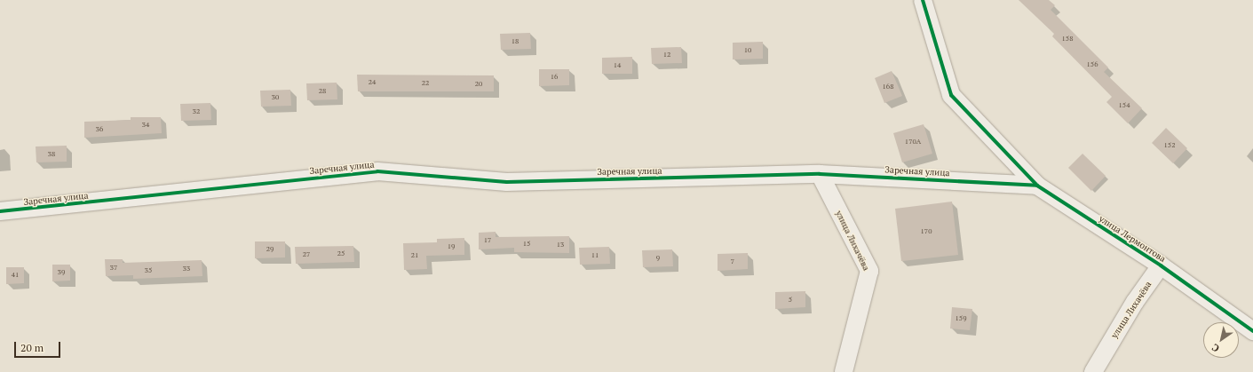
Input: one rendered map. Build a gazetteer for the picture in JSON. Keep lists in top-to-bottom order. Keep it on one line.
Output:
{"streets":{"street":["Заречная улица","улица Лермонтова","улица Лихачёва"]},"crossings":[["Заречная улица","улица Лермонтова"],["Заречная улица","улица Лихачёва"],["улица Лермонтова","улица Лихачёва"]],"house_numbers":["158","18","10","12","156","14","16","24","22","20","168","28","30","154","32","34","36","170А","152","38","170","17","15","13","19","29","25","27","21","11","9","7","37","33","35","39","41","5","159"],"scale_bar":"20 m","north":"bottom left"}
